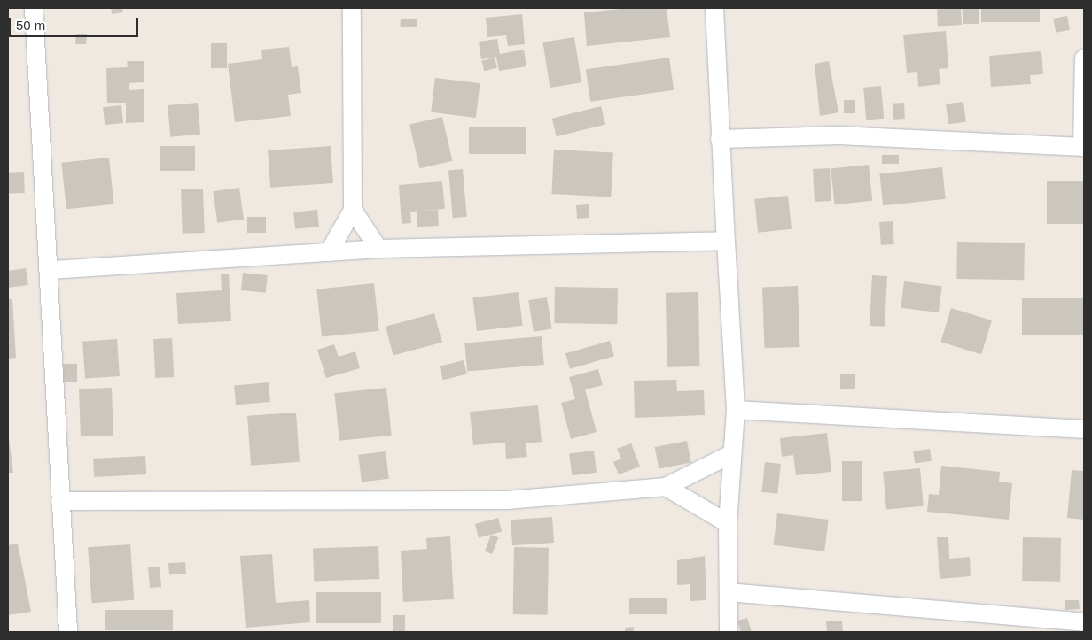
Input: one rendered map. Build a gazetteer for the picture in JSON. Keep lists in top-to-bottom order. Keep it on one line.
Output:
{"scale_bar":"50 m"}
